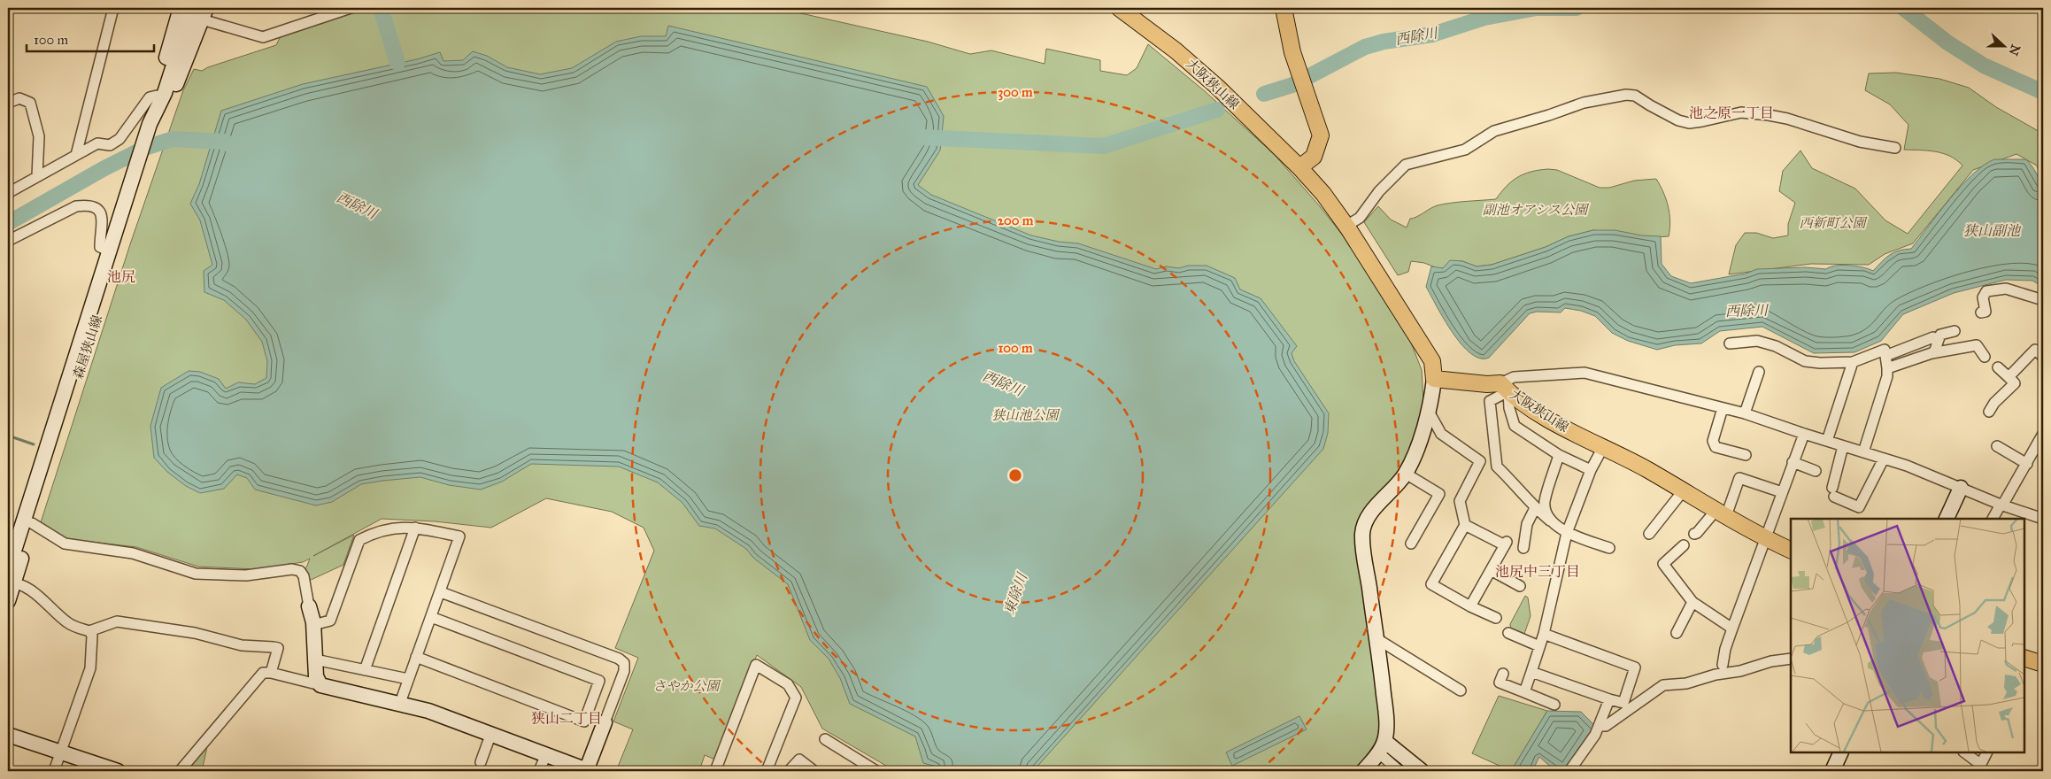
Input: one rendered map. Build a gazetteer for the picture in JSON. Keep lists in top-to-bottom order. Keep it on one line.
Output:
{"streets":{"main road":["大阪狭山線","森屋狭山線"]},"districts":["池之原一丁目","池尻","池尻中三丁目","狭山二丁目"],"water":["西除川","狭山副池","東除川"],"parks":["副池オアシス公園","西新町公園","狭山池公園","さやか公園"],"scale_bar":"100 m","north":"right","rings":["300 m","200 m","100 m"]}
